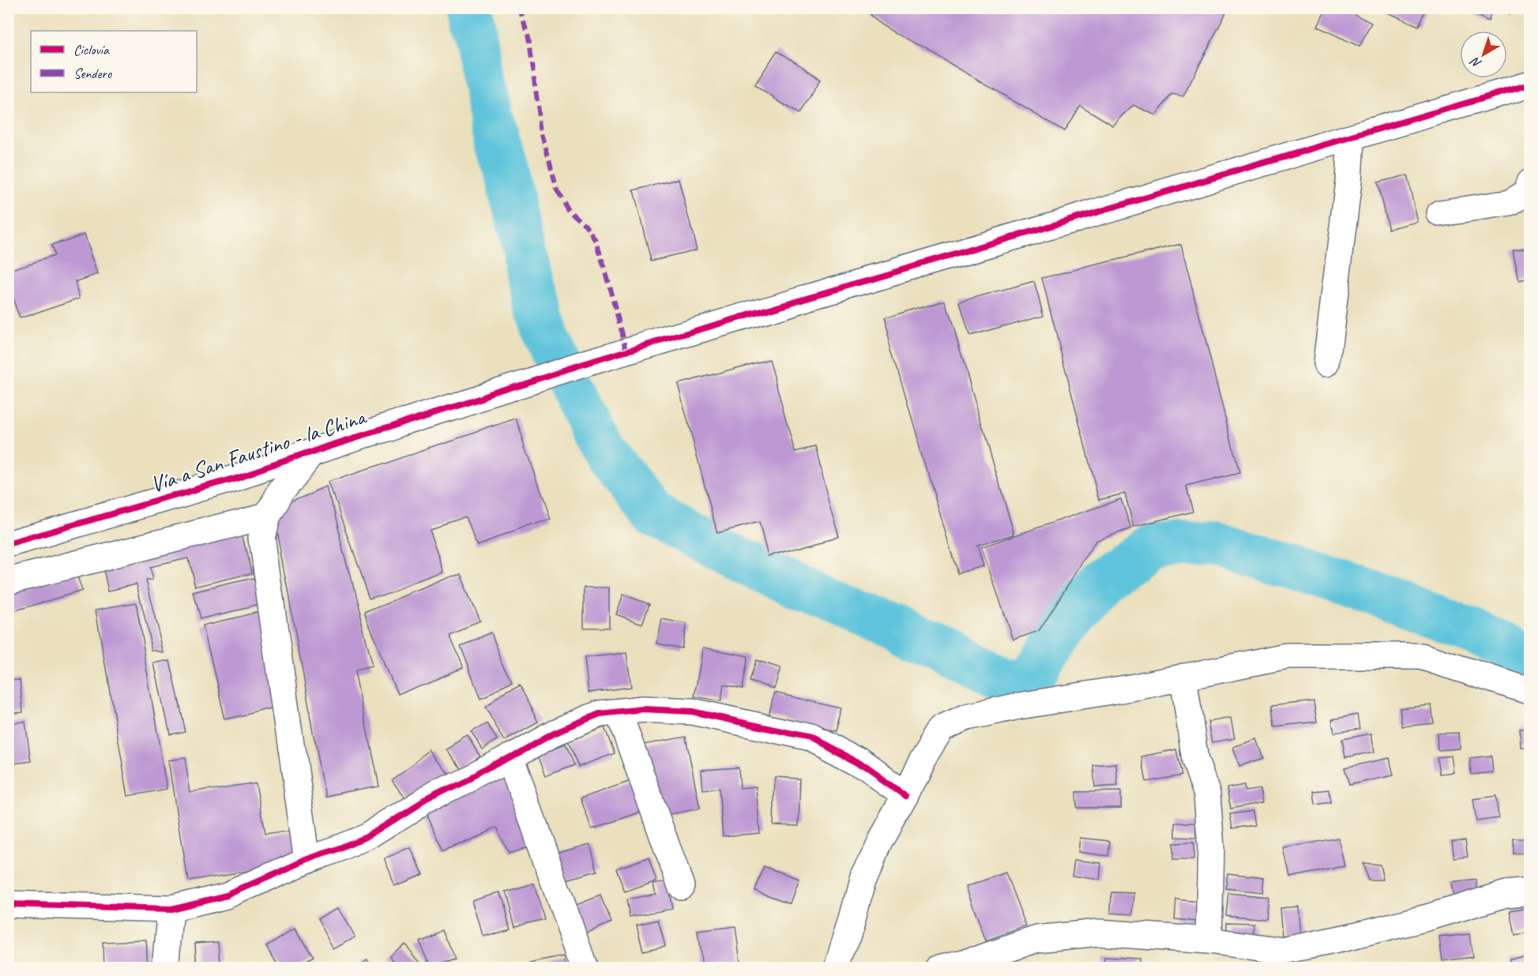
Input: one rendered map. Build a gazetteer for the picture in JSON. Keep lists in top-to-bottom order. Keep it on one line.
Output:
{"streets":{"street":["Vía a San Faustino - la China"]},"legend":["Ciclovía","Sendero"],"north":"bottom left"}
